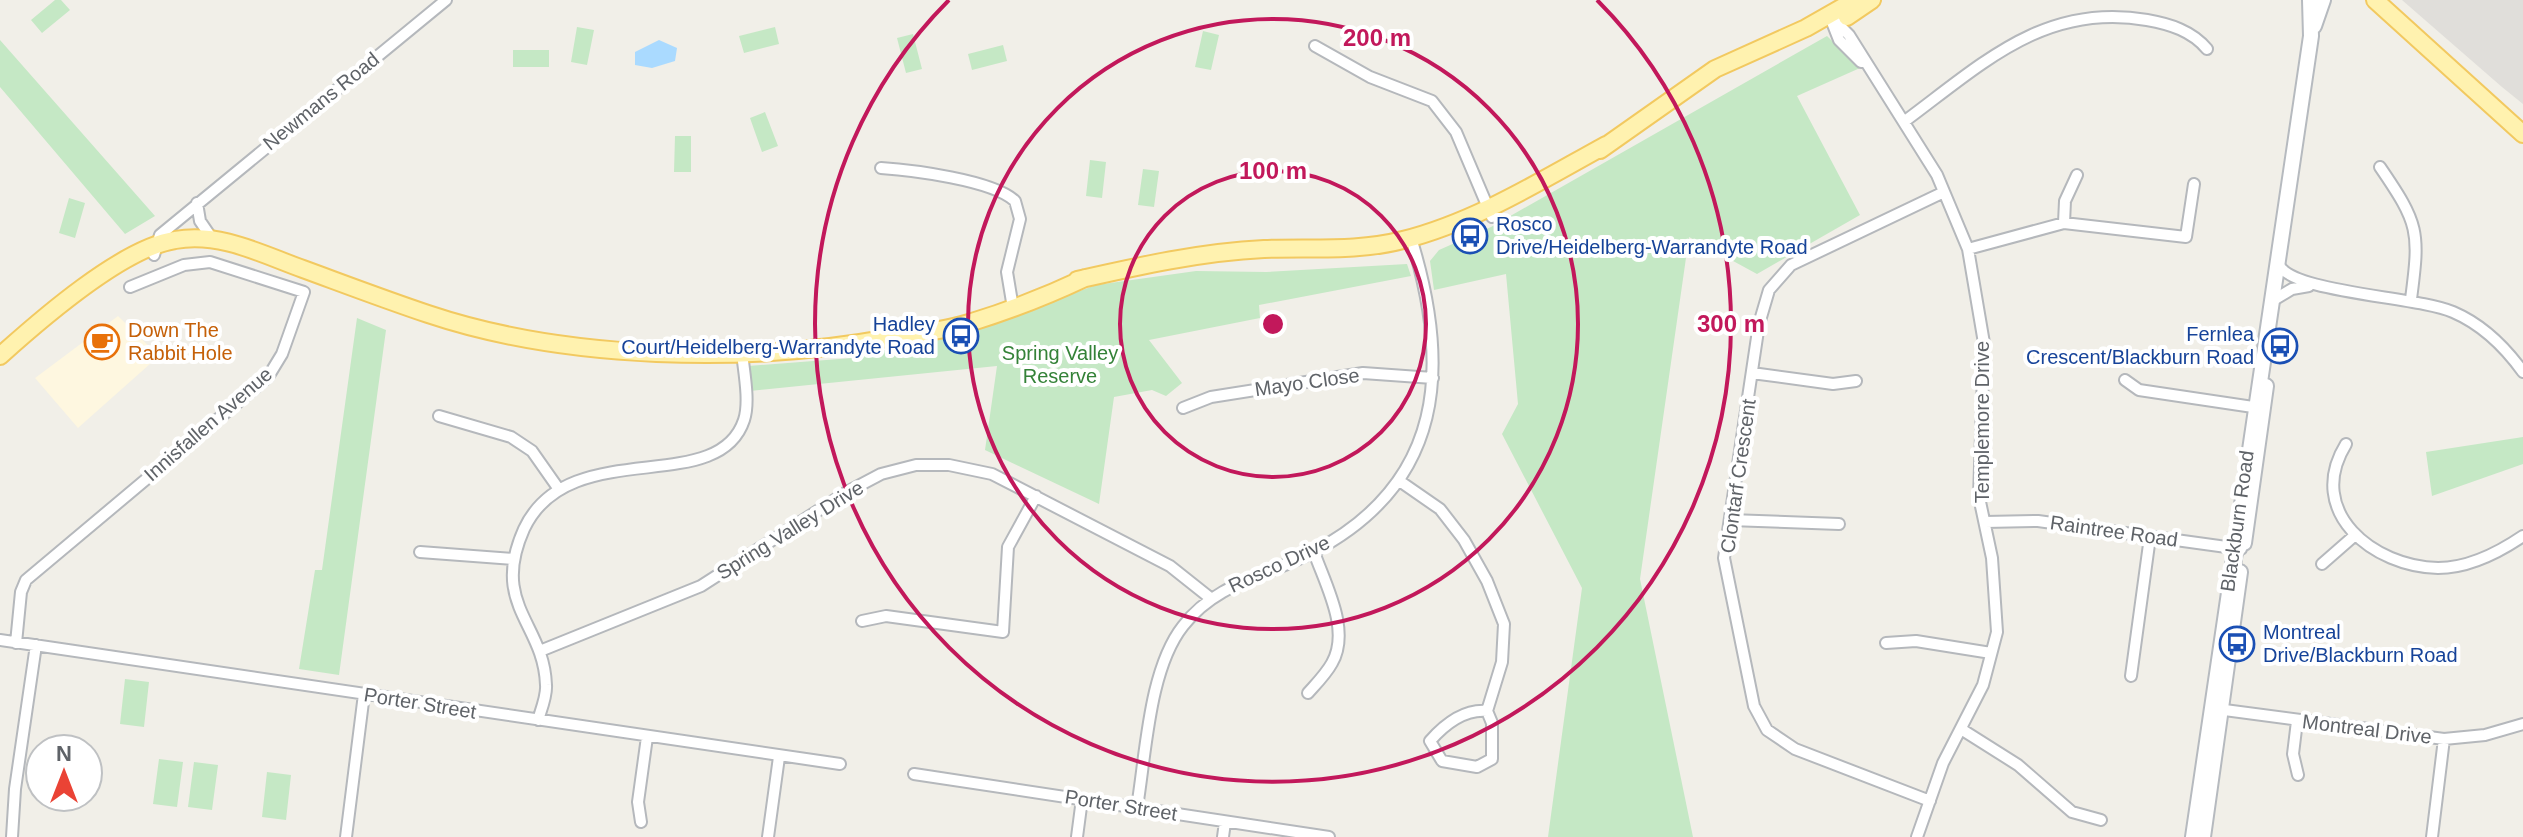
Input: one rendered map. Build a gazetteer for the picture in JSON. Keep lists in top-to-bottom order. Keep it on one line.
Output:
{"streets":{"main road":["Newmans Road","Blackburn Road"],"street":["Mayo Close","Templemore Drive","Innisfallen Avenue","Clontarf Crescent","Spring Valley Drive","Raintree Road","Rosco Drive","Porter Street","Montreal Drive"]},"crossings":[["Mayo Close","Rosco Drive"],["Templemore Drive","Clontarf Crescent"],["Templemore Drive","Raintree Road"],["Innisfallen Avenue","Porter Street"],["Blackburn Road","Raintree Road"],["Blackburn Road","Montreal Drive"],["Spring Valley Drive","Rosco Drive"],["Rosco Drive","Porter Street"]],"parks":["Spring Valley Reserve"],"places":{"bus stop":["Rosco Drive/Heidelberg-Warrandyte Road","Hadley Court/Heidelberg-Warrandyte Road","Fernlea Crescent/Blackburn Road","Montreal Drive/Blackburn Road"],"cafe":["Down The Rabbit Hole"]},"north":"top","rings":["200 m","100 m","300 m"]}
